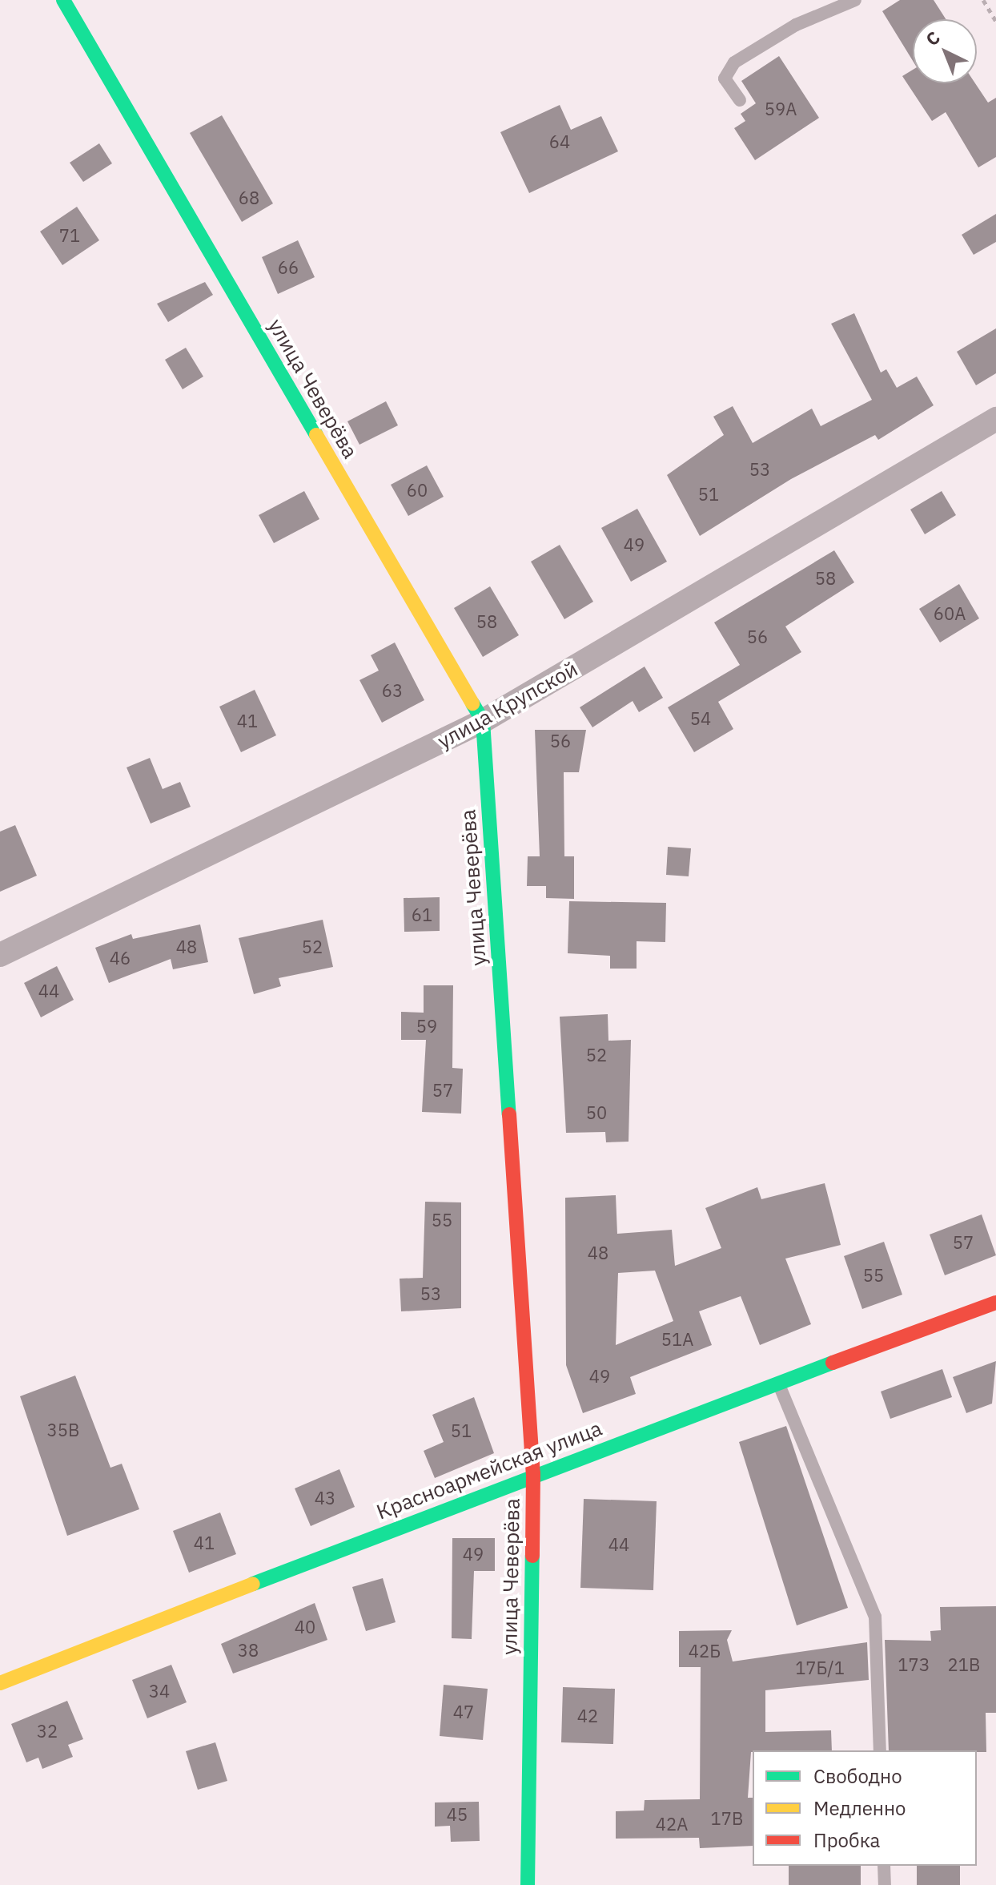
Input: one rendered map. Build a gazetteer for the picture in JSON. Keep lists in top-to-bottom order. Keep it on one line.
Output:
{"streets":{"street":["улица Чеверёва","улица Крупской","Красноармейская улица"]},"crossings":[["улица Чеверёва","улица Крупской"],["улица Чеверёва","Красноармейская улица"]],"house_numbers":["59А","64","68","71","66","53","60","51","49","58","60А","58","56","63","54","41","56","61","48","52","46","44","59","52","57","50","55","57","48","55","53","51А","49","35В","51","43","41","44","49","40","38","42Б","17З","21В","17Б/1","34","47","42","32","45","17В","42А"],"legend":["Свободно","Медленно","Пробка"],"north":"top left"}
